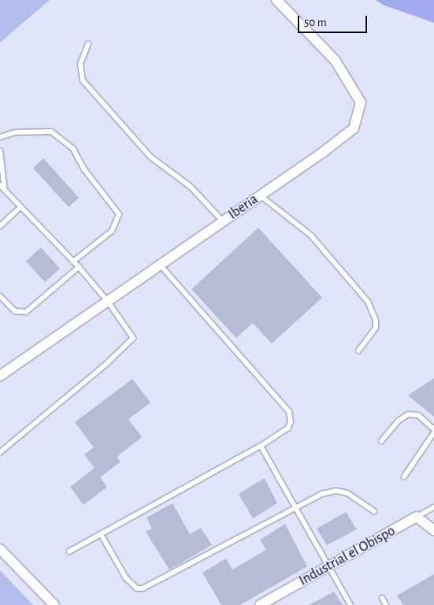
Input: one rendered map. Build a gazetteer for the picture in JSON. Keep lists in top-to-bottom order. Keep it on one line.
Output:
{"streets":{"street":["Iberia","Industrial el Obispo"]},"scale_bar":"50 m"}
